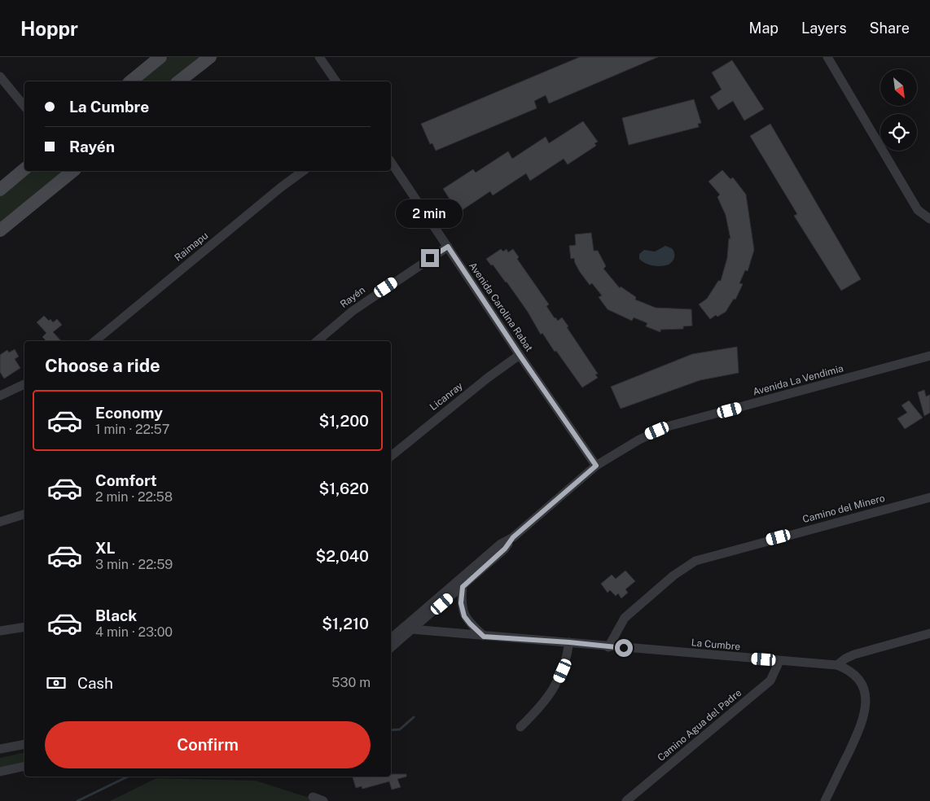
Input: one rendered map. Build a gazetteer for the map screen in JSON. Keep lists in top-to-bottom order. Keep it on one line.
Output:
{"streets":{"street":["Raimapu","Rayén","Avenida Carolina Rabat","Avenida La Vendimia","Licanray","Camino del Minero","La Cumbre","Camino Agua del Padre"]},"crossings":[["Rayén","Avenida Carolina Rabat"],["Avenida Carolina Rabat","Avenida La Vendimia"],["Avenida Carolina Rabat","Licanray"],["Avenida La Vendimia","La Cumbre"],["Camino del Minero","La Cumbre"],["La Cumbre","Camino Agua del Padre"]],"north":"bottom right","page":{"header":"Hoppr","nav":["Map","Layers","Share"],"banner":["La Cumbre","Rayén"],"bubble":"2 min","heading":"Choose a ride","list":[{"name":"Economy","note":"1 min · 22:57","value":"$1,200"},{"name":"Comfort","note":"2 min · 22:58","value":"$1,620"},{"name":"XL","note":"3 min · 22:59","value":"$2,040"},{"name":"Black","note":"4 min · 23:00","value":"$1,210"}],"pay":["Cash","530 m"],"buttons":"Confirm"}}
